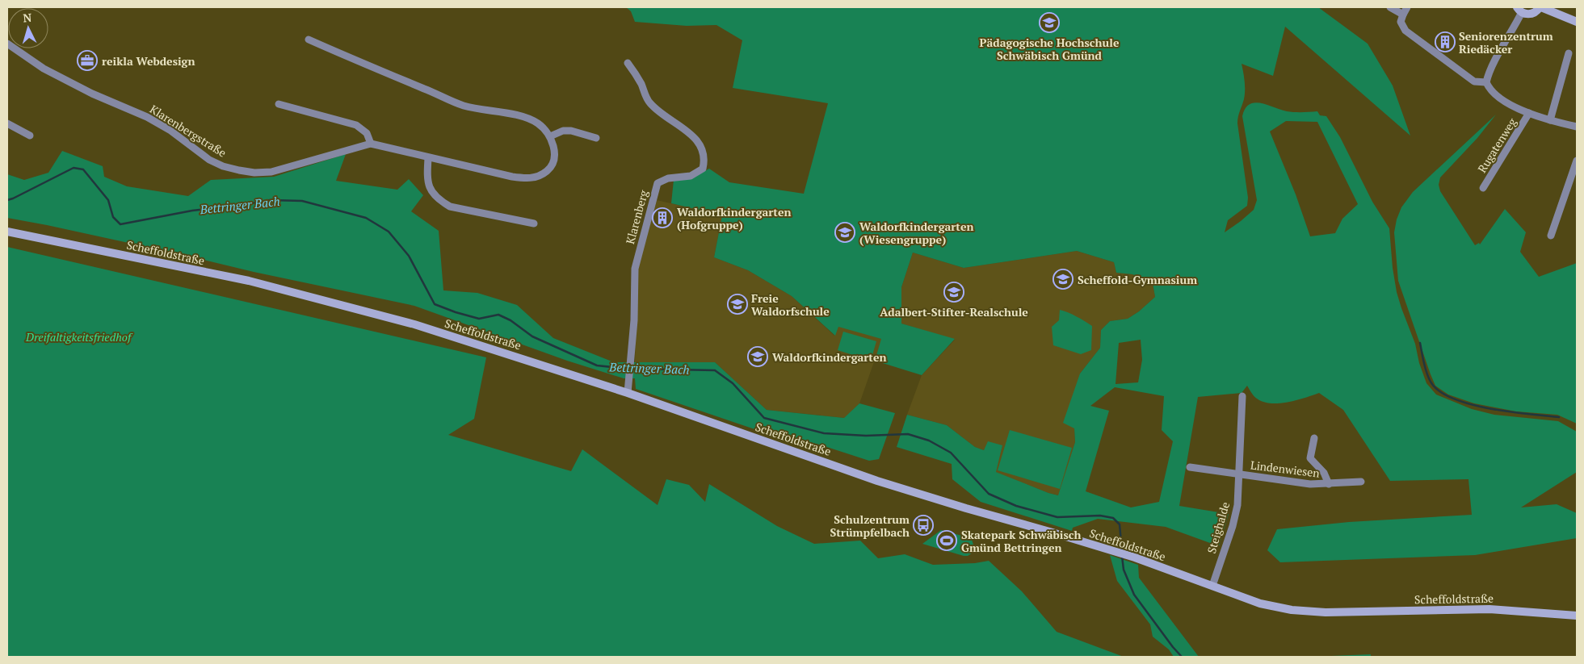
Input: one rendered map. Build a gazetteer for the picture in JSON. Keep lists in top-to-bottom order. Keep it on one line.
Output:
{"streets":{"main road":["Scheffoldstraße"],"street":["Klarenbergstraße","Rugatenweg","Klarenberg","Lindenwiesen","Steighalde"]},"crossings":[["Klarenberg","Scheffoldstraße"],["Scheffoldstraße","Steighalde"],["Lindenwiesen","Steighalde"]],"water":["Bettringer Bach"],"parks":["Dreifaltigkeitsfriedhof"],"places":{"school or university":["Pädagogische Hochschule Schwäbisch Gmünd","Waldorfkindergarten (Wiesengruppe)","Scheffold-Gymnasium","Adalbert-Stifter-Realschule","Freie Waldorfschule","Waldorfkindergarten"],"building":["Seniorenzentrum Riedäcker","Waldorfkindergarten (Hofgruppe)"],"office":["reikla Webdesign"],"bus stop":["Schulzentrum Strümpfelbach"],"sports":["Skatepark Schwäbisch Gmünd Bettringen"]},"north":"top"}
